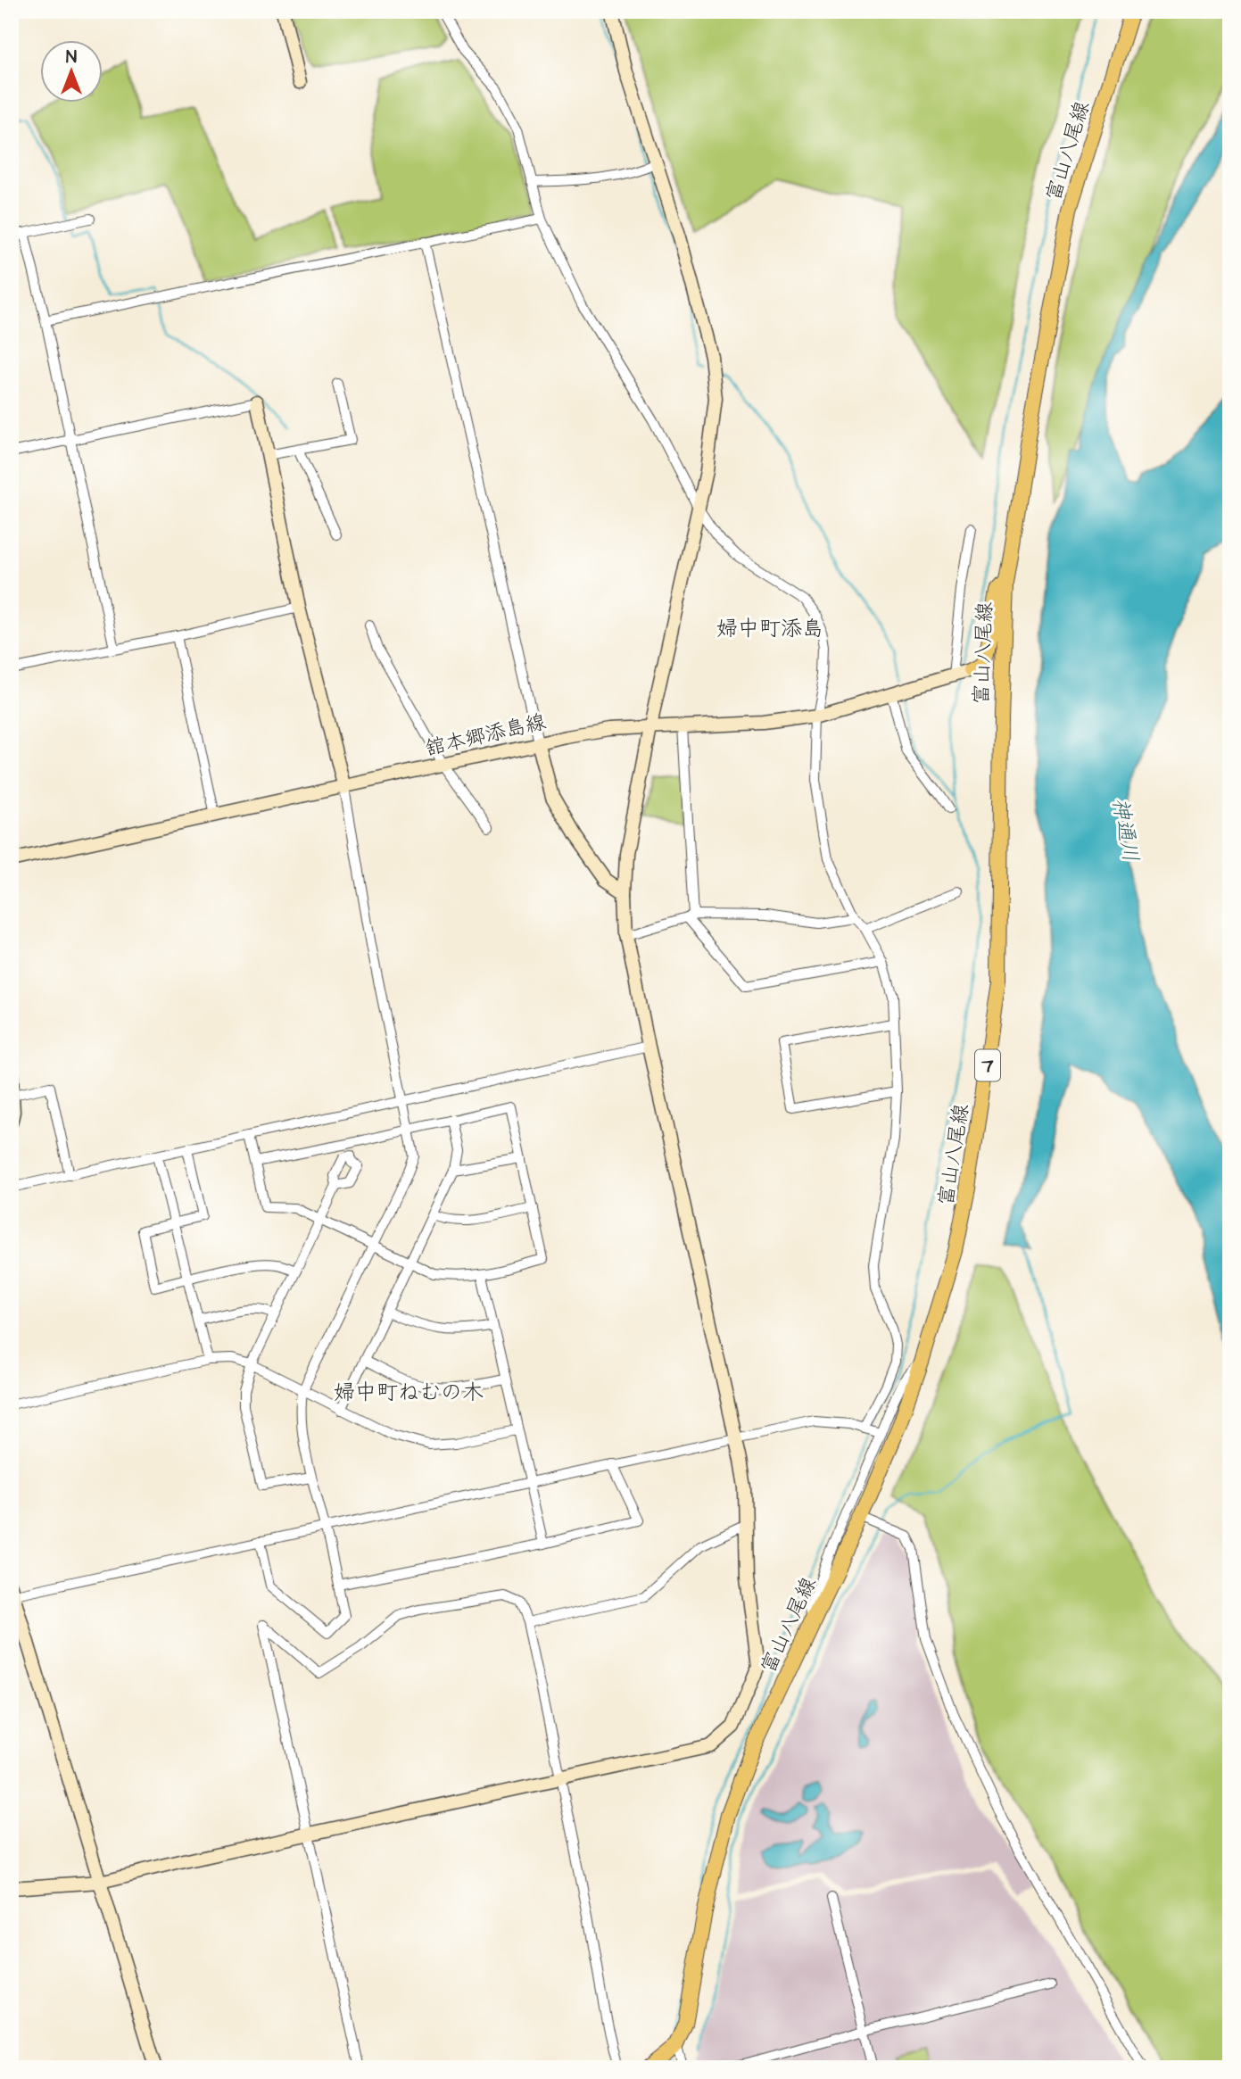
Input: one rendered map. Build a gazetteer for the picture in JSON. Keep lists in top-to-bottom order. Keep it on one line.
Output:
{"streets":{"main road":["富山八尾線","7"],"street":["舘本郷添島線"]},"districts":["婦中町添島","婦中町ねむの木"],"water":["神通川"],"north":"top"}
